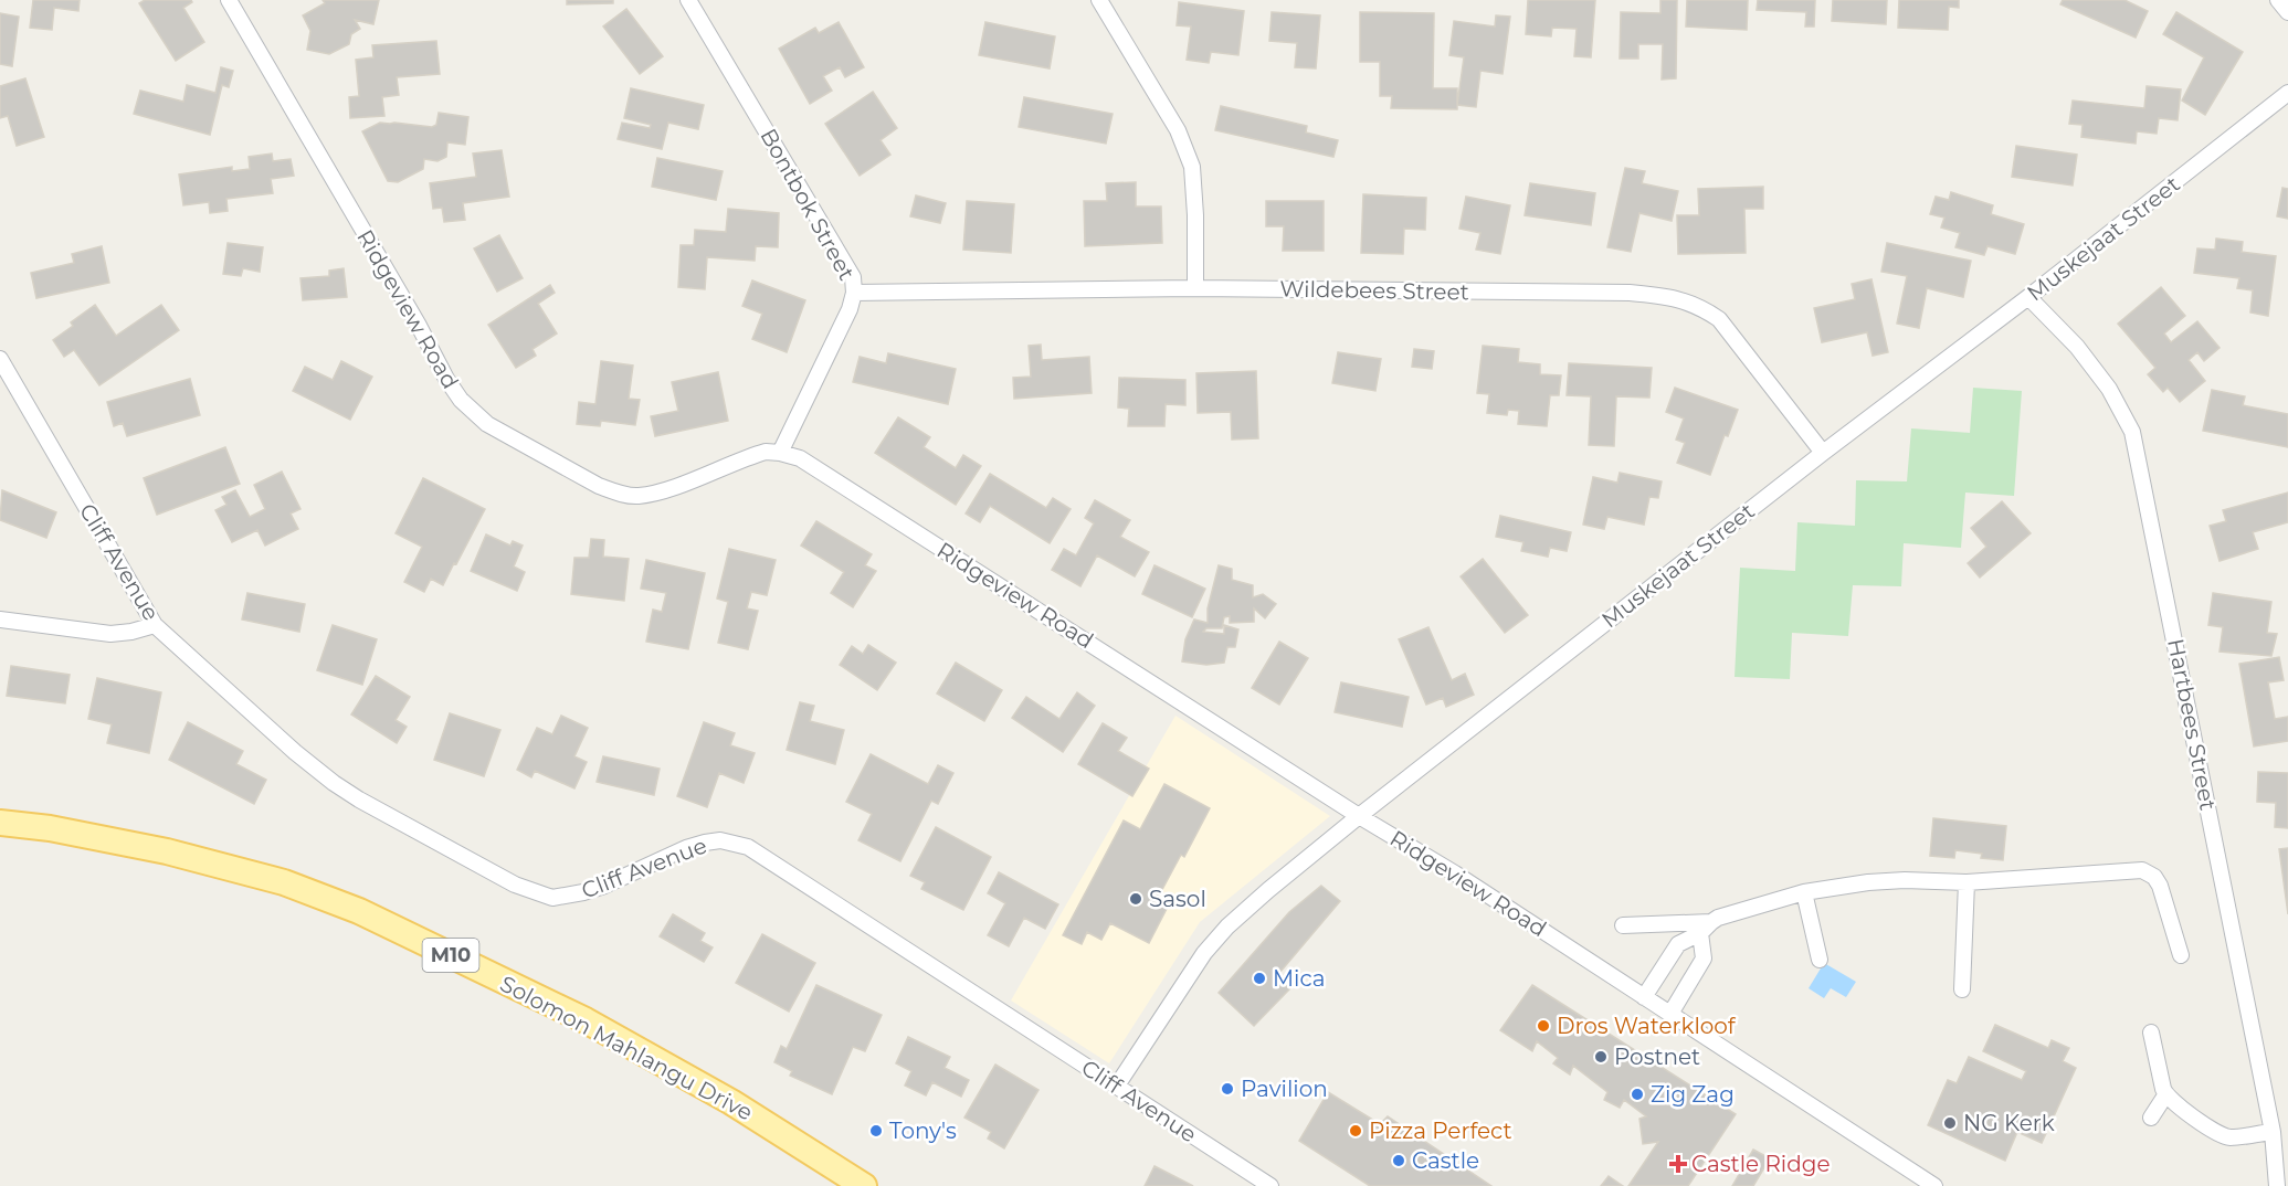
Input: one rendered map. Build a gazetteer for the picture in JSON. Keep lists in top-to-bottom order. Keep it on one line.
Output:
{"streets":{"main road":["M10","Solomon Mahlangu Drive"],"street":["Bontbok Street","Muskejaat Street","Wildebees Street","Ridgeview Road","Cliff Avenue","Hartbees Street"]},"crossings":[["Bontbok Street","Wildebees Street"],["Bontbok Street","Ridgeview Road"],["Muskejaat Street","Wildebees Street"],["Muskejaat Street","Ridgeview Road"],["Muskejaat Street","Cliff Avenue"],["Muskejaat Street","Hartbees Street"]],"places":{"other":["Sasol","Mica","Dros Waterkloof","Postnet","Pavilion","Zig Zag","NG Kerk","Tony's","Pizza Perfect","Castle"],"health":["Castle Ridge"]}}
